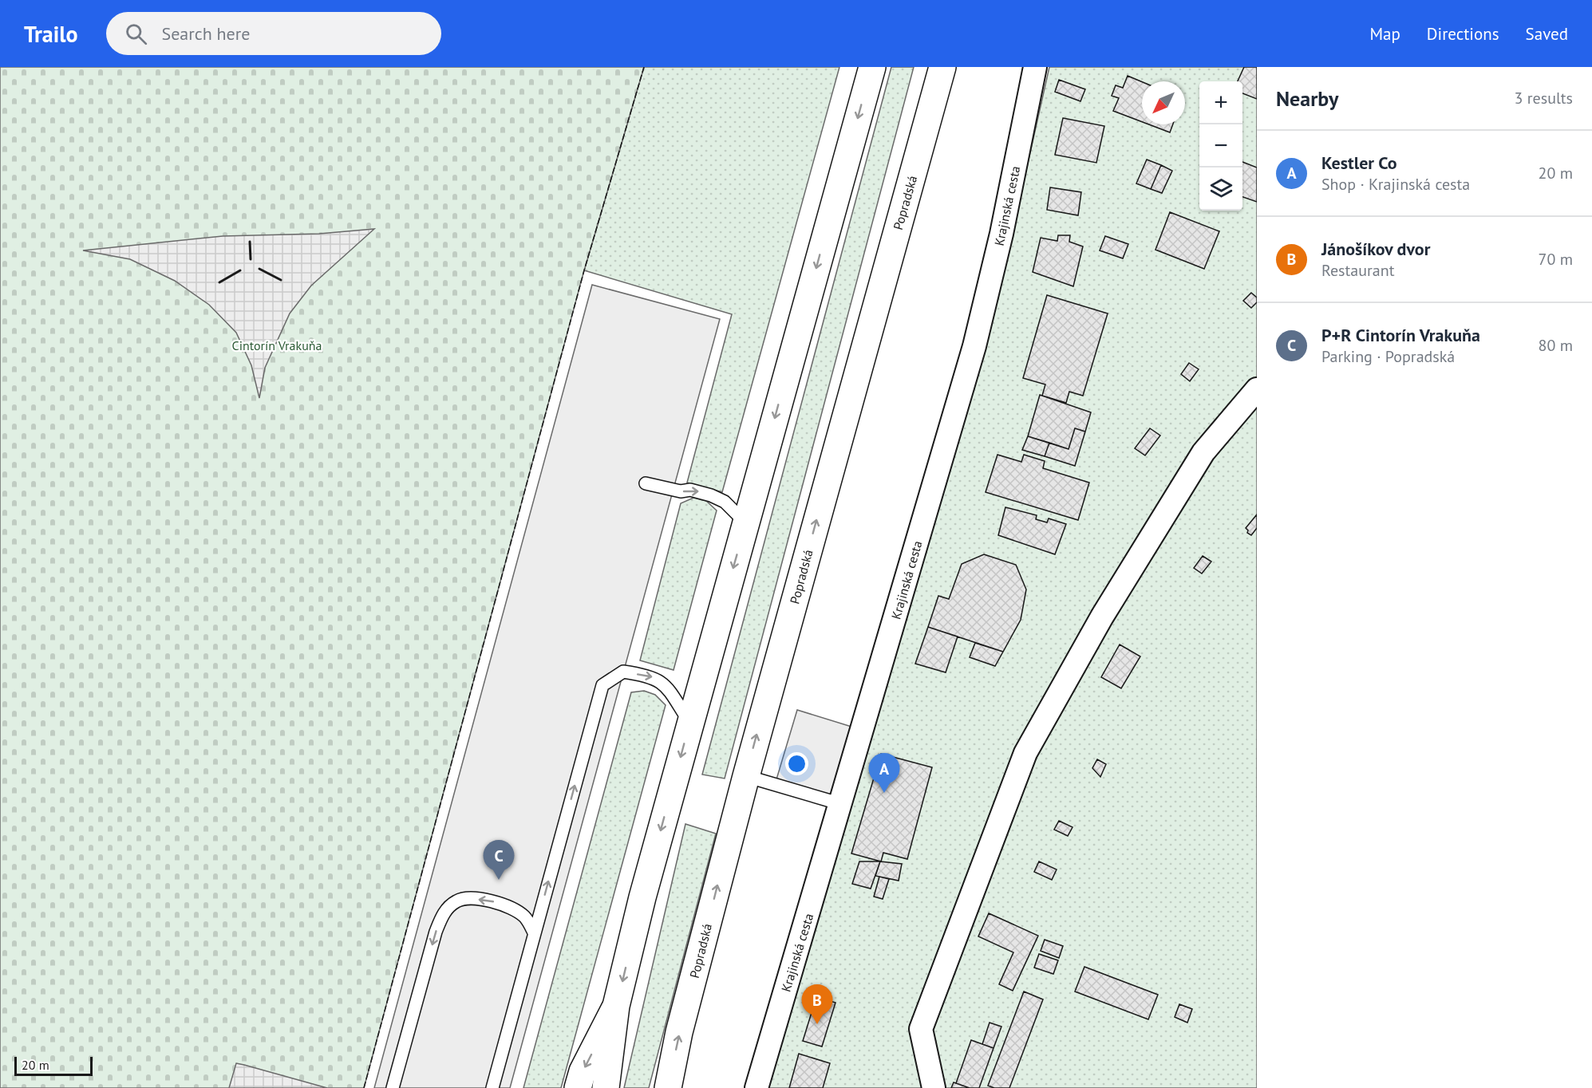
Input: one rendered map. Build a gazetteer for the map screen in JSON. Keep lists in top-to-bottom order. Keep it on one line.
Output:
{"streets":{"main road":["Popradská"],"street":["Krajinská cesta"]},"parks":["Cintorín Vrakuňa"],"scale_bar":"20 m","north":"bottom left","page":{"header":"Trailo","search":"Search here","nav":["Map","Directions","Saved"],"heading":["Nearby","3 results"],"map_buttons":["+","−"],"list":[{"mark":"A","name":"Kestler Co","note":"Shop · Krajinská cesta","value":"20 m"},{"mark":"B","name":"Jánošíkov dvor","note":"Restaurant","value":"70 m"},{"mark":"C","name":"P+R Cintorín Vrakuňa","note":"Parking · Popradská","value":"80 m"}],"pins":["A","C","B"],"scale":"20 m"}}
